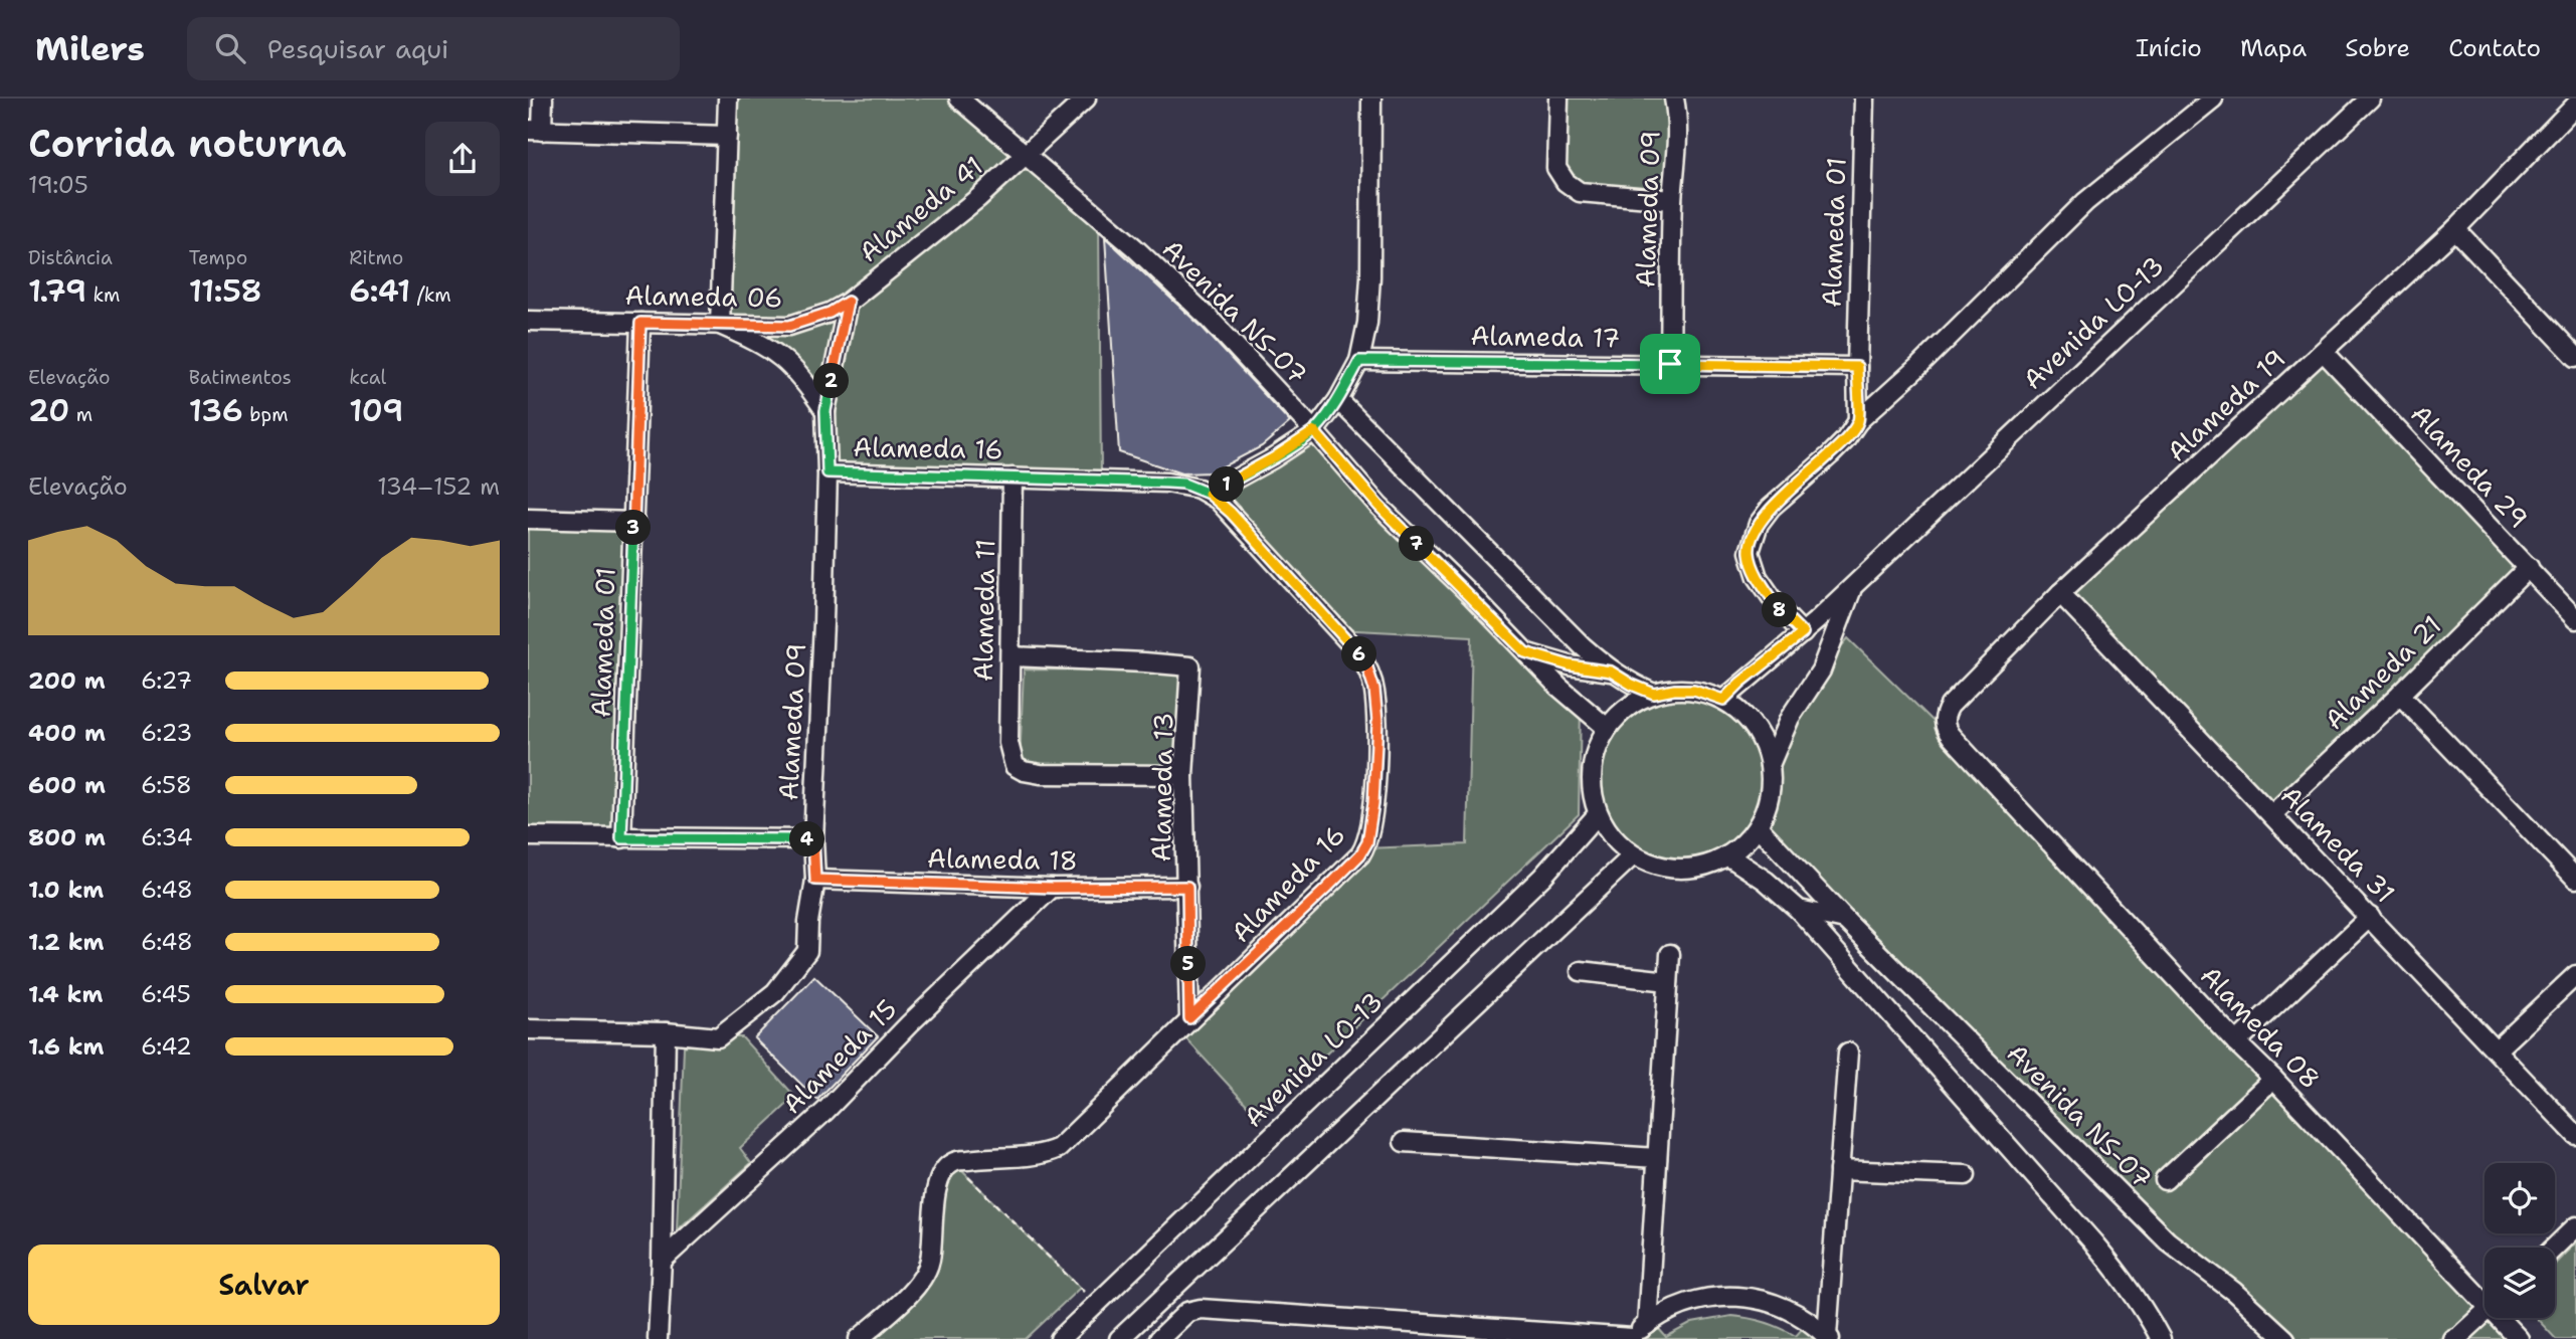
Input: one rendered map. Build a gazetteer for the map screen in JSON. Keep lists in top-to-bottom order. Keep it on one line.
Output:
{"streets":{"street":["Alameda 41","Alameda 09","Alameda 01","Alameda 06","Avenida NS-07","Avenida LO-13","Alameda 17","Alameda 19","Alameda 16","Alameda 29","Alameda 11","Alameda 21","Alameda 13","Alameda 31","Alameda 18","Alameda 08","Alameda 15"]},"crossings":[["Alameda 41","Alameda 06"],["Alameda 41","Avenida NS-07"],["Alameda 09","Alameda 17"],["Alameda 09","Alameda 16"],["Alameda 09","Alameda 18"],["Alameda 01","Alameda 06"],["Alameda 01","Alameda 17"],["Avenida NS-07","Avenida LO-13"],["Alameda 19","Alameda 29"],["Alameda 19","Alameda 31"],["Alameda 19","Alameda 08"],["Alameda 16","Alameda 11"],["Alameda 16","Alameda 13"],["Alameda 29","Alameda 21"],["Alameda 11","Alameda 13"],["Alameda 21","Alameda 31"],["Alameda 13","Alameda 18"],["Alameda 18","Alameda 15"]],"page":{"header":"Milers","search":"Pesquisar aqui","nav":["Início","Mapa","Sobre","Contato"],"heading":["Corrida noturna","19:05"],"stats":[["Distância","1.79 km"],["Tempo","11:58"],["Ritmo","6:41 /km"],["Elevação","20 m"],["Batimentos","136 bpm"],["kcal","109"]],"pins":["2","1","3","7","8","6","4","5"],"chart":["Elevação","134–152 m"],"list":[{"name":"200 m","note":"6:27"},{"name":"400 m","note":"6:23"},{"name":"600 m","note":"6:58"},{"name":"800 m","note":"6:34"},{"name":"1.0 km","note":"6:48"},{"name":"1.2 km","note":"6:48"},{"name":"1.4 km","note":"6:45"},{"name":"1.6 km","note":"6:42"}],"buttons":"Salvar"}}
